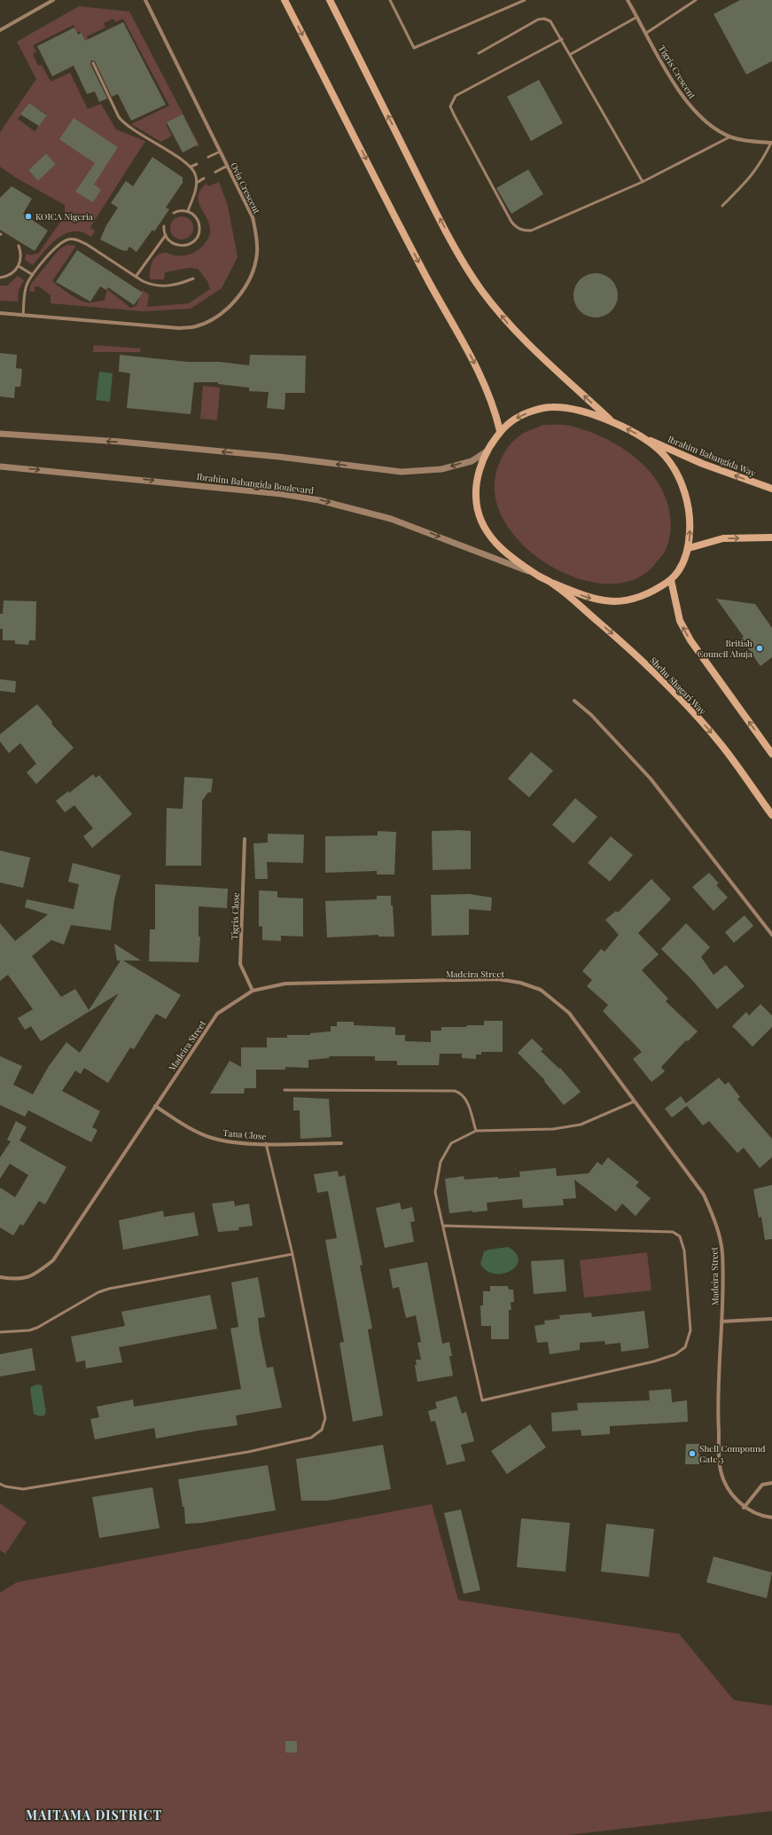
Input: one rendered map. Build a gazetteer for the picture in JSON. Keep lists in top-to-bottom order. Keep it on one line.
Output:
{"streets":{"main road":["Ibrahim Babangida Way","Shehu Shagari Way"],"street":["Tigris Crescent","Ovia Crescent","Ibrahim Babangida Boulevard","Tigris Close","Madeira Street","Tana Close"]},"crossings":[["Tigris Close","Madeira Street"],["Madeira Street","Tana Close"]],"one_way":["Ibrahim Babangida Way"],"districts":["MAITAMA DISTRICT"],"places":["KOICA Nigeria","British Council Abuja","Shell Compound Gate 3"]}
